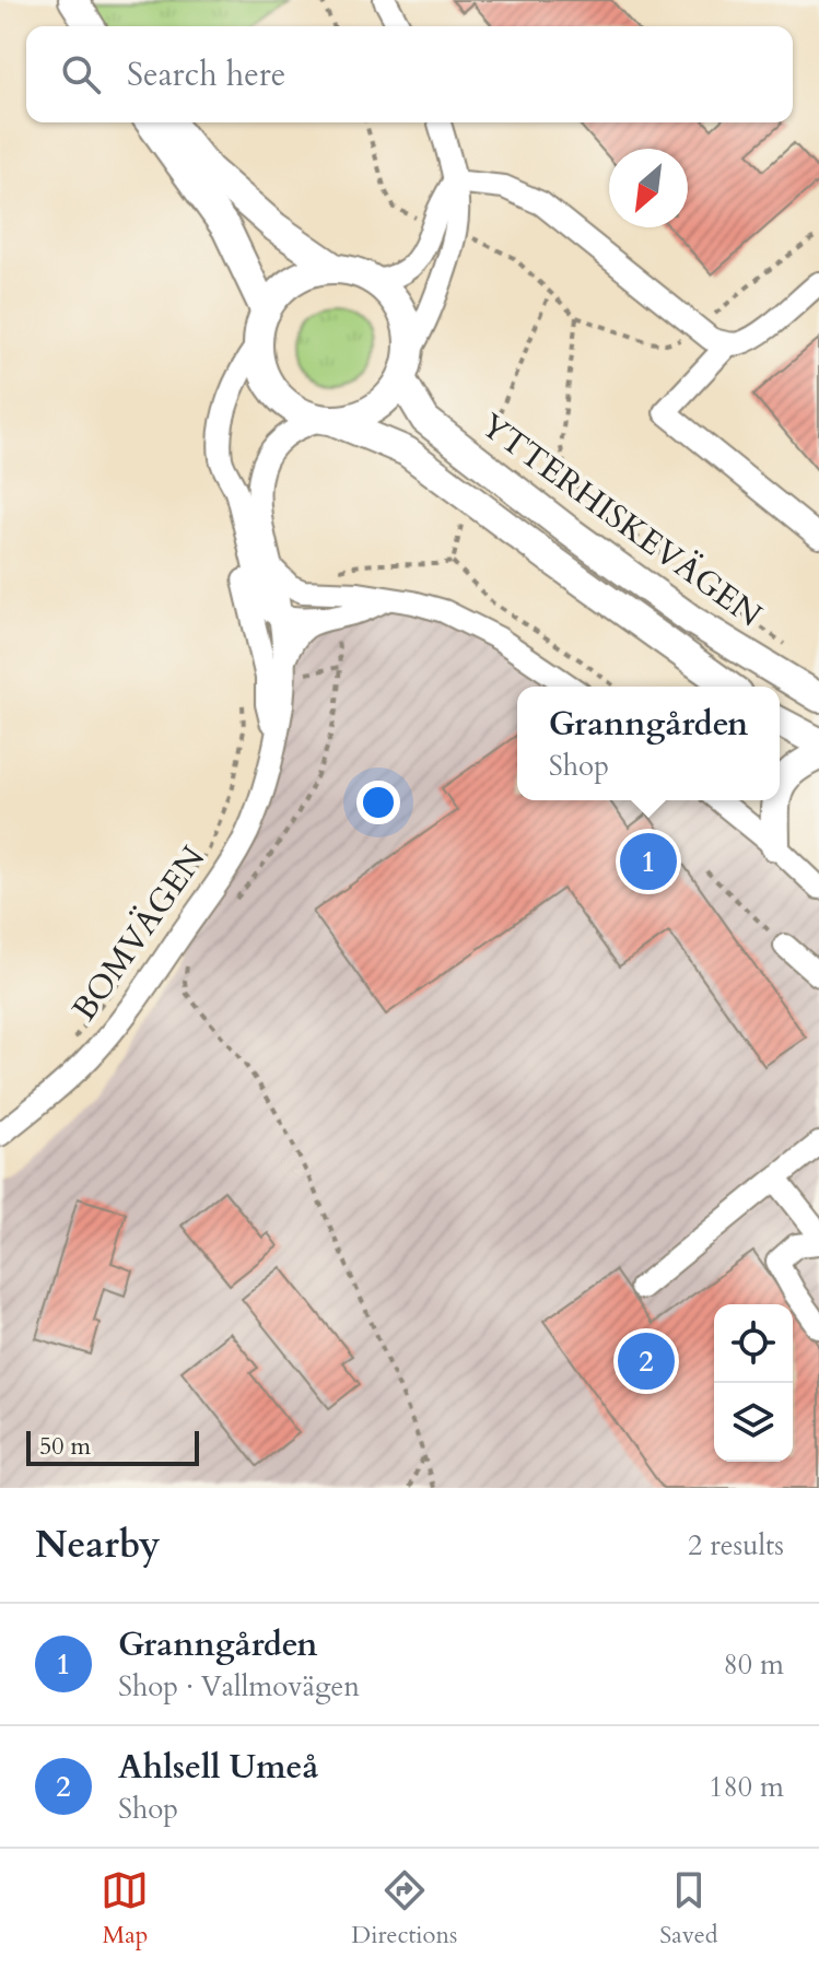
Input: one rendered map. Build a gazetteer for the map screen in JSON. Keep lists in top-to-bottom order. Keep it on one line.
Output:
{"streets":{"main road":["YTTERHISKEVÄGEN"],"street":["BOMVÄGEN"]},"crossings":[["YTTERHISKEVÄGEN","BOMVÄGEN"]],"scale_bar":"50 m","north":"bottom left","page":{"search":"Search here","popup":["Granngården","Shop"],"pins":["1","2"],"scale":"50 m","heading":["Nearby","2 results"],"list":[{"mark":"1","name":"Granngården","note":"Shop · Vallmovägen","value":"80 m"},{"mark":"2","name":"Ahlsell Umeå","note":"Shop","value":"180 m"}],"nav":["Map","Directions","Saved"]}}
